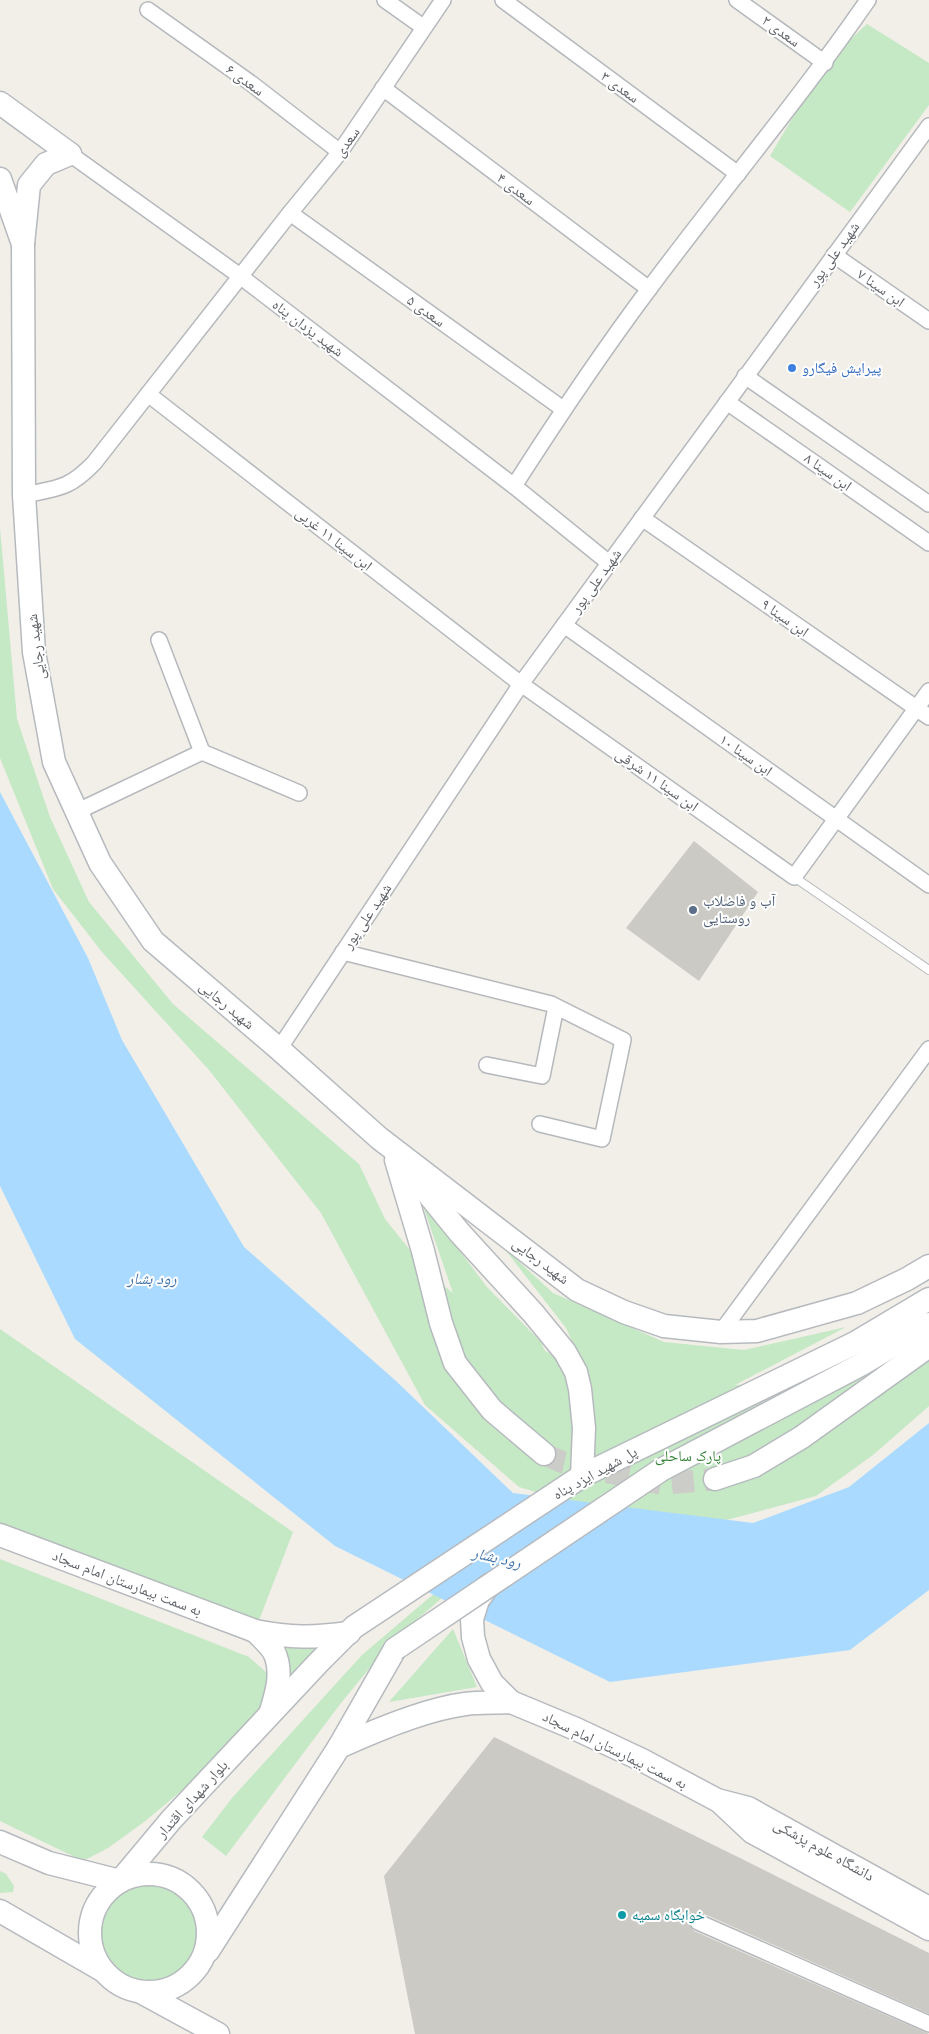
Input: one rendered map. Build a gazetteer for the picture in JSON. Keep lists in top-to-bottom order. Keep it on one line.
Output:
{"streets":{"street":["سعدی ۲","سعدی ۶","سعدی ۳","سعدی","سعدی ۴","شهید علی پور","ابن سینا ۷","سعدی ۵","شهید یزدان پناه","ابن سینا ۸","ابن سینا ۱۱ غربی","ابن سینا ۹","شهید رجایی","ابن سینا ۱۰","ابن سینا ۱۱ شرقی","پل شهید ایزد پناه","به سمت بیمارستان امام سجاد","بلوار شهدای اقتدار","دانشگاه علوم پزشکی"]},"crossings":[["سعدی ۶","سعدی"],["سعدی","سعدی ۴"],["سعدی","سعدی ۵"],["سعدی","شهید یزدان پناه"],["سعدی","ابن سینا ۱۱ غربی"],["سعدی","شهید رجایی"],["شهید علی پور","ابن سینا ۷"],["شهید علی پور","شهید یزدان پناه"],["شهید علی پور","ابن سینا ۸"],["شهید علی پور","ابن سینا ۱۱ غربی"],["شهید علی پور","ابن سینا ۹"],["شهید علی پور","شهید رجایی"],["شهید علی پور","ابن سینا ۱۰"],["شهید علی پور","ابن سینا ۱۱ شرقی"],["ابن سینا ۱۱ غربی","ابن سینا ۱۱ شرقی"],["پل شهید ایزد پناه","به سمت بیمارستان امام سجاد"],["پل شهید ایزد پناه","بلوار شهدای اقتدار"],["به سمت بیمارستان امام سجاد","بلوار شهدای اقتدار"],["به سمت بیمارستان امام سجاد","دانشگاه علوم پزشکی"]],"water":["رود بشار"],"parks":["پارک ساحلی"],"places":["پیرایش فیگارو","آب و فاضلاب روستایی","خوابگاه سمیه"]}
